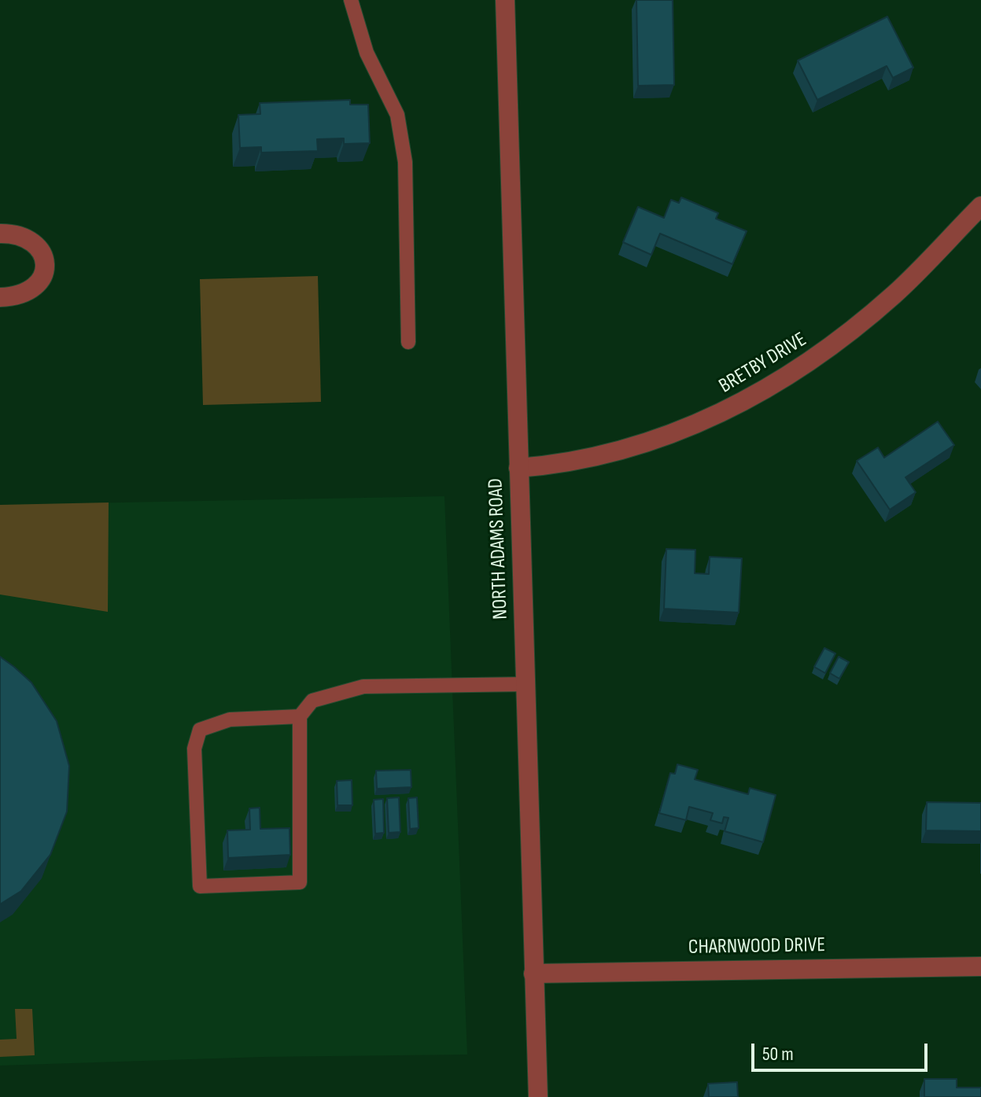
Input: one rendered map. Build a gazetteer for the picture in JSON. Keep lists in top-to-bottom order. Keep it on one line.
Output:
{"streets":{"street":["BRETBY DRIVE","NORTH ADAMS ROAD","CHARNWOOD DRIVE"]},"crossings":[["BRETBY DRIVE","NORTH ADAMS ROAD"],["NORTH ADAMS ROAD","CHARNWOOD DRIVE"]],"scale_bar":"50 m"}
